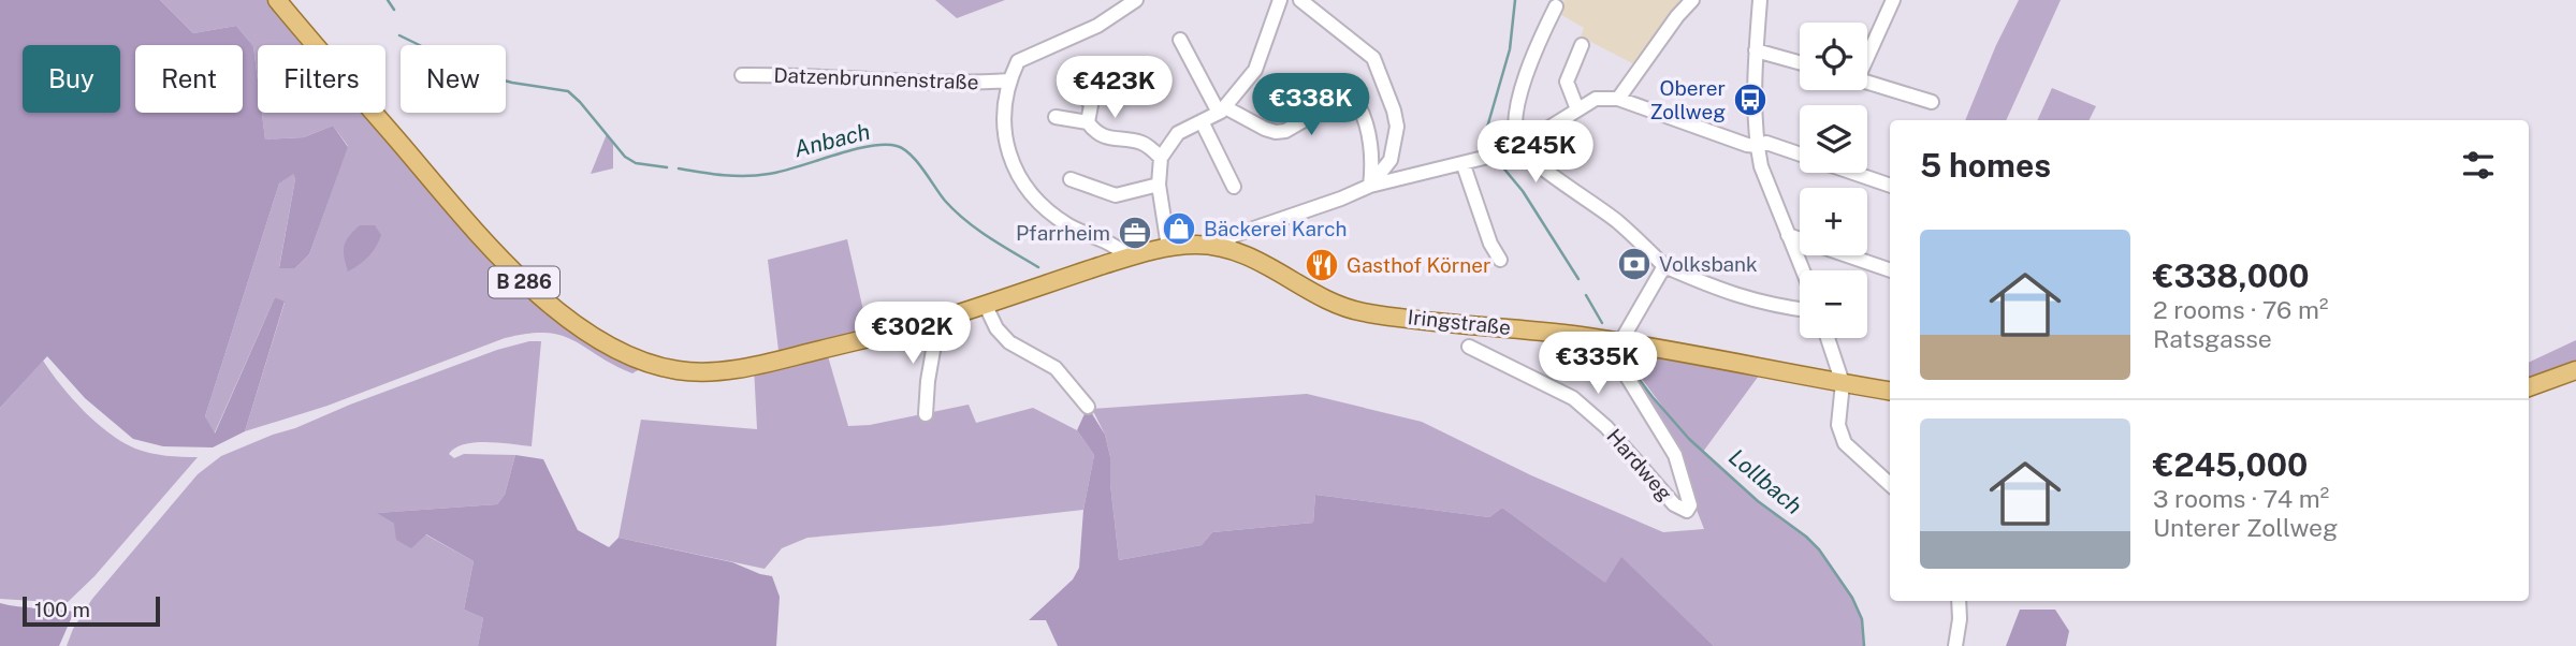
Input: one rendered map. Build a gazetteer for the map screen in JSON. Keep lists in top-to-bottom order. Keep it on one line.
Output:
{"streets":{"main road":["B 286","Iringstraße"],"street":["Datzenbrunnenstraße","Hardweg"]},"crossings":[["B 286","Iringstraße"],["Iringstraße","Hardweg"]],"water":["Anbach","Lollbach"],"places":{"bus stop":["Oberer Zollweg"],"shop":["Bäckerei Karch"],"office":["Pfarrheim"],"bank":["Volksbank"],"restaurant":["Gasthof Körner"]},"scale_bar":"100 m","page":{"map_buttons":["+","−"],"chip":["Buy","Rent","Filters","New"],"price":["€423K","€338K","€245K","€302K","€335K"],"heading":"5 homes","list":[{"name":"€338,000","note":"2 rooms · 76 m² · Ratsgasse"},{"name":"€245,000","note":"3 rooms · 74 m² · Unterer Zollweg"}],"scale":"100 m"}}
